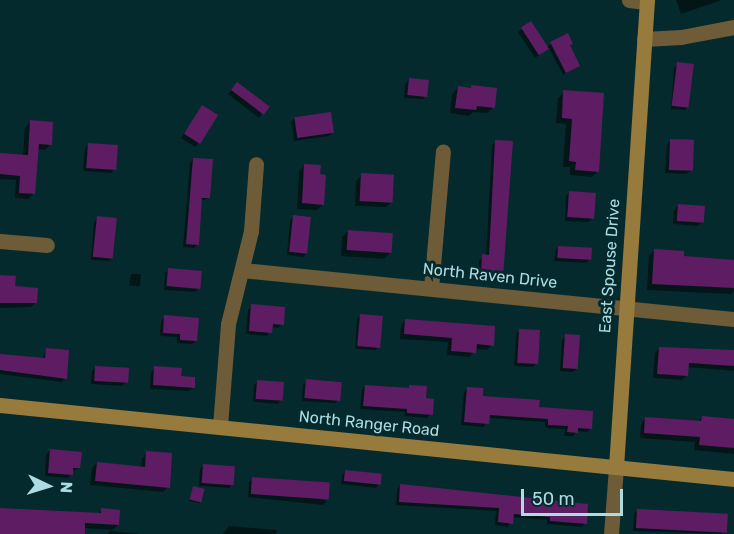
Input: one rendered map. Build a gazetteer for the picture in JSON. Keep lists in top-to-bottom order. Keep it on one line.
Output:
{"streets":{"street":["East Spouse Drive","North Raven Drive","North Ranger Road"]},"crossings":[["East Spouse Drive","North Raven Drive"],["East Spouse Drive","North Ranger Road"]],"scale_bar":"50 m","north":"right"}
